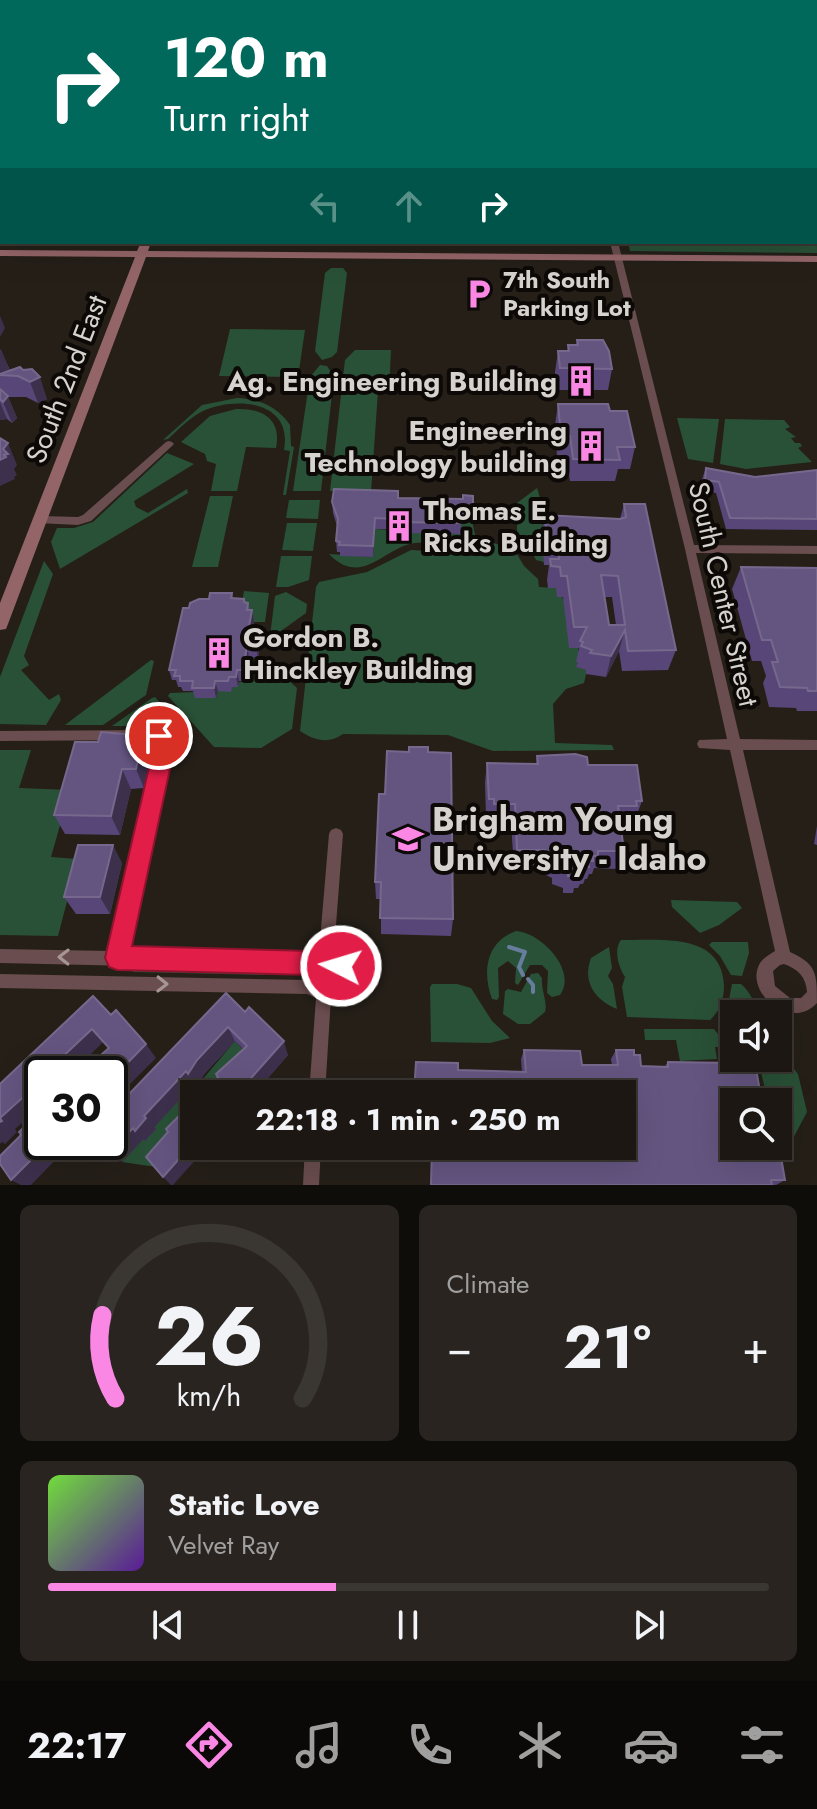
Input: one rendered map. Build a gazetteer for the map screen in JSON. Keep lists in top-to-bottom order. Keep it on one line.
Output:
{"streets":{"main road":["South 2nd East"],"street":["South Center Street"]},"places":{"parking":["7th South Parking Lot"],"building":["Ag. Engineering Building","Engineering Technology building","Thomas E. Ricks Building","Gordon B. Hinckley Building"],"school or university":["Brigham Young University - Idaho"]},"page":{"turn":["120 m","Turn right"],"limit":"30","trip":"22:18 · 1 min · 250 m","tile":"Climate","heat":["−","21°","+"],"song":["Static Love","Velvet Ray"],"tabs":"22:17","gauge":["26","km/h"]}}
